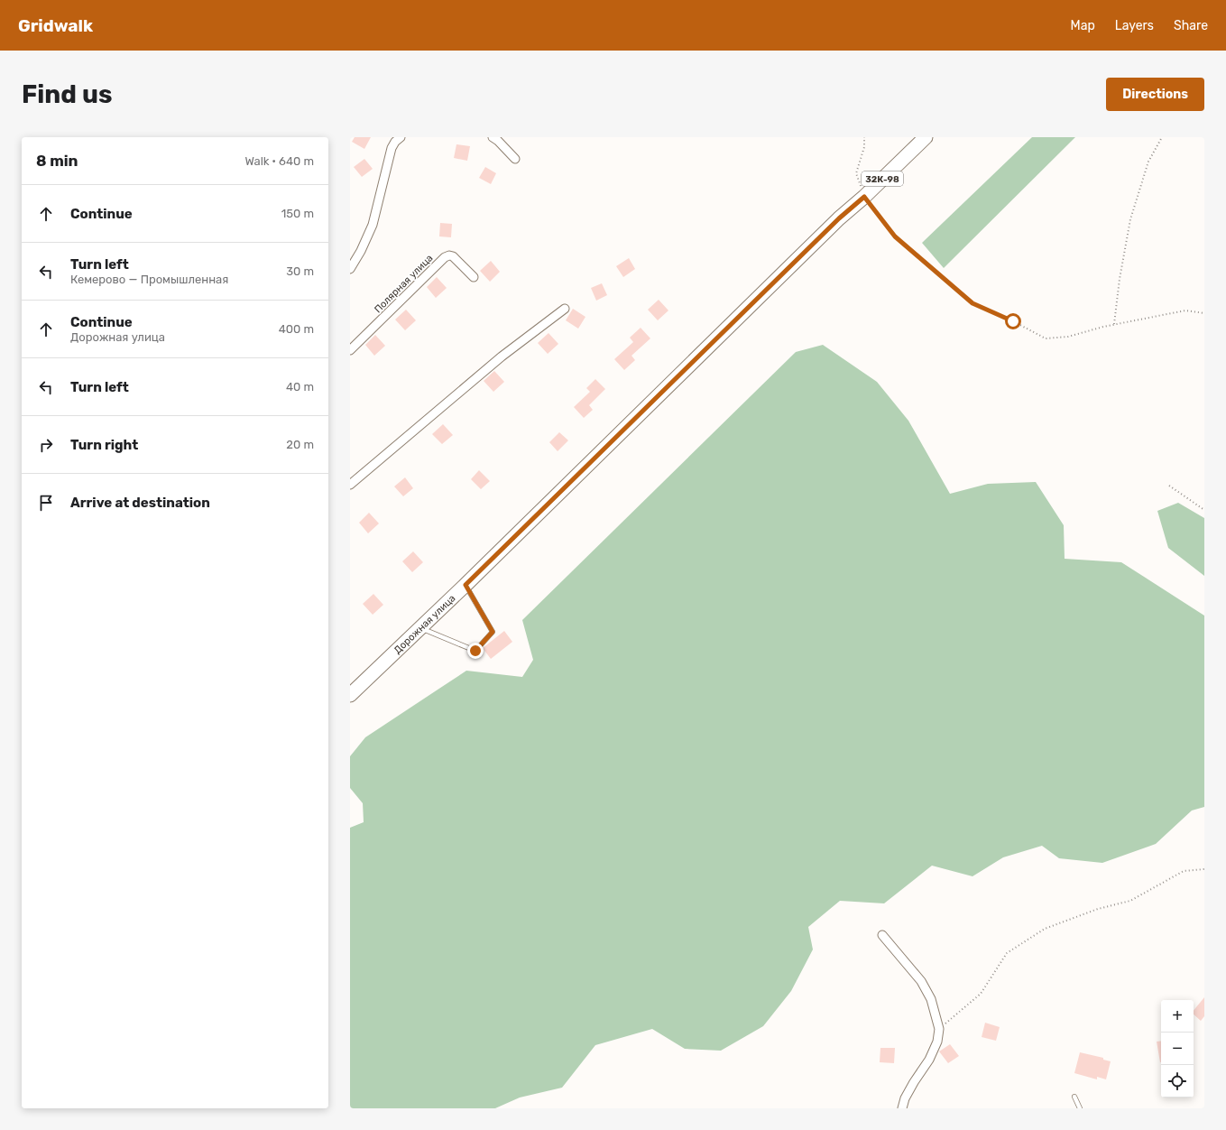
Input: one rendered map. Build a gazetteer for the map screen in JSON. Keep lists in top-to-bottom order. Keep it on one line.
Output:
{"streets":{"main road":["32К-98","Дорожная улица"],"street":["Полярная улица"]},"crossings":[["32К-98","Дорожная улица"]],"page":{"header":"Gridwalk","nav":["Map","Layers","Share"],"buttons":"Directions","title":"Find us","heading":["8 min","Walk · 640 m"],"list":[["Continue","150 m"],["Turn left","Кемерово — Промышленная","30 m"],["Continue","Дорожная улица","400 m"],["Turn left","40 m"],["Turn right","20 m"],"Arrive at destination"],"map_buttons":["+","−"]}}
